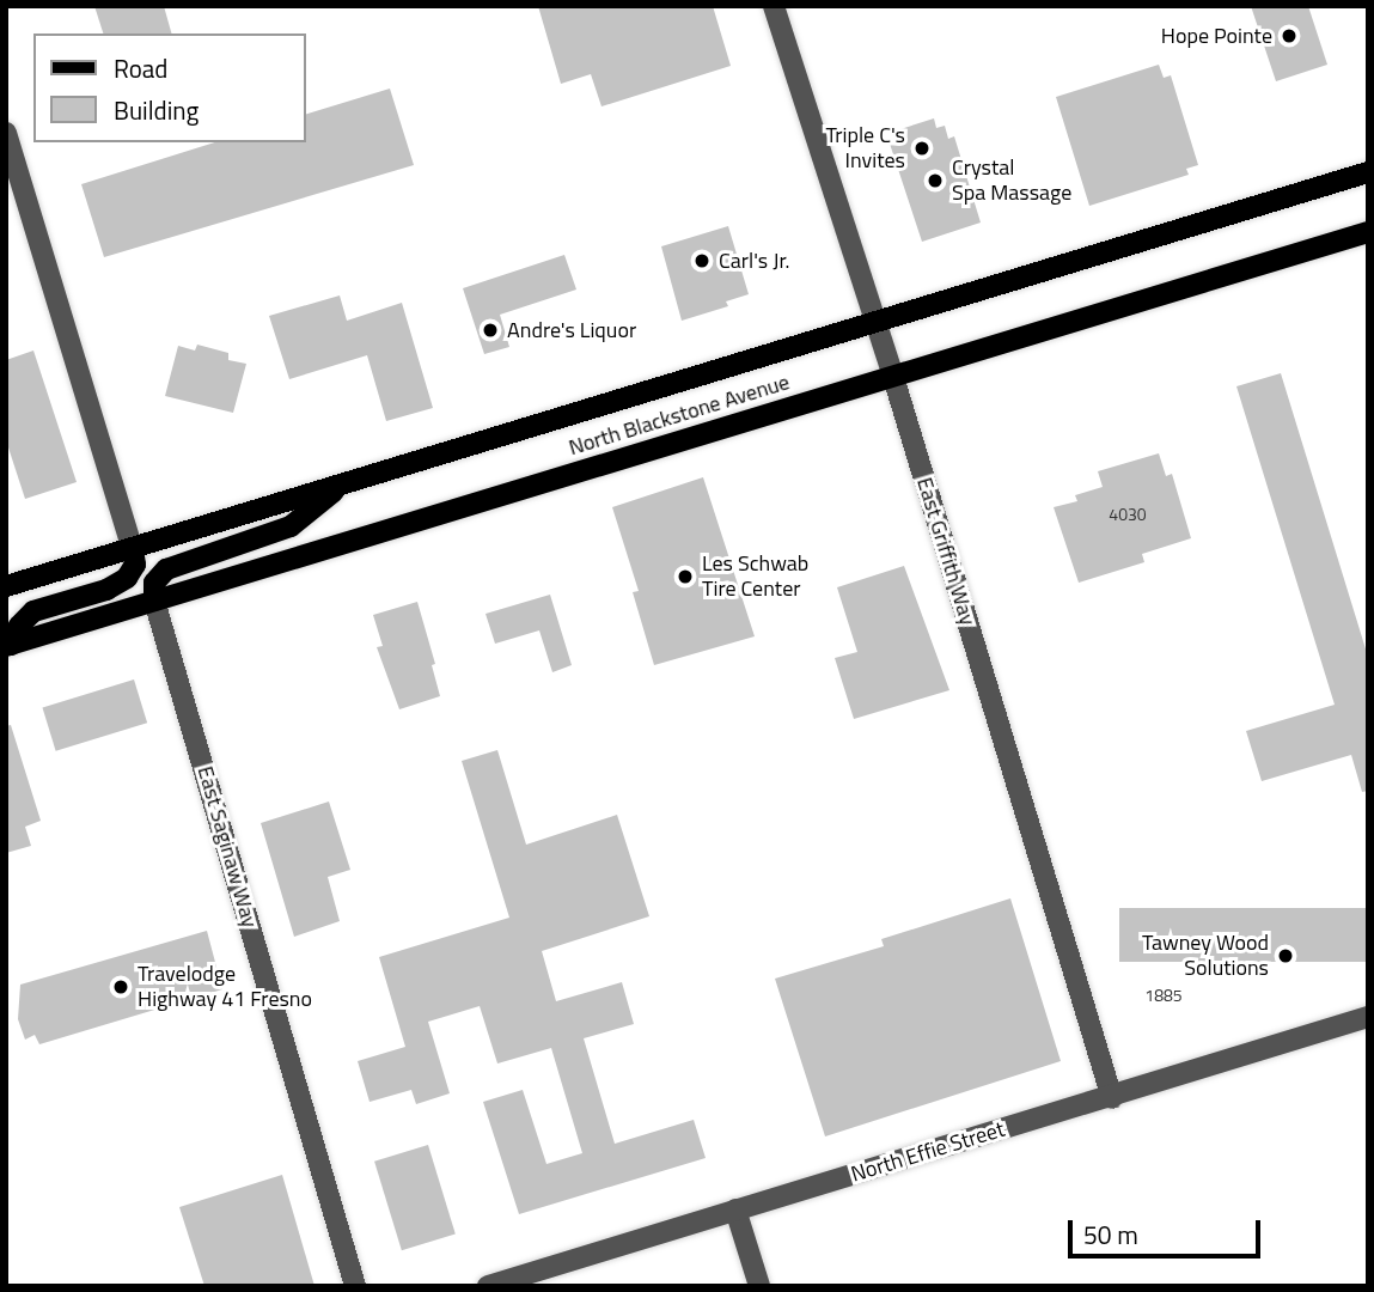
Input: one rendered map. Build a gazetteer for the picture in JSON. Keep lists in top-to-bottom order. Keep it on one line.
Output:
{"streets":{"main road":["North Blackstone Avenue"],"street":["East Griffith Way","East Saginaw Way","North Effie Street"]},"crossings":[["North Blackstone Avenue","East Griffith Way"],["North Blackstone Avenue","East Saginaw Way"],["East Griffith Way","North Effie Street"]],"places":["Hope Pointe","Triple C's Invites","Crystal Spa Massage","Carl's Jr.","Andre's Liquor","Les Schwab Tire Center","Tawney Wood Solutions","Travelodge Highway 41 Fresno"],"house_numbers":["4030","1885"],"legend":["Road","Building"],"scale_bar":"50 m"}
